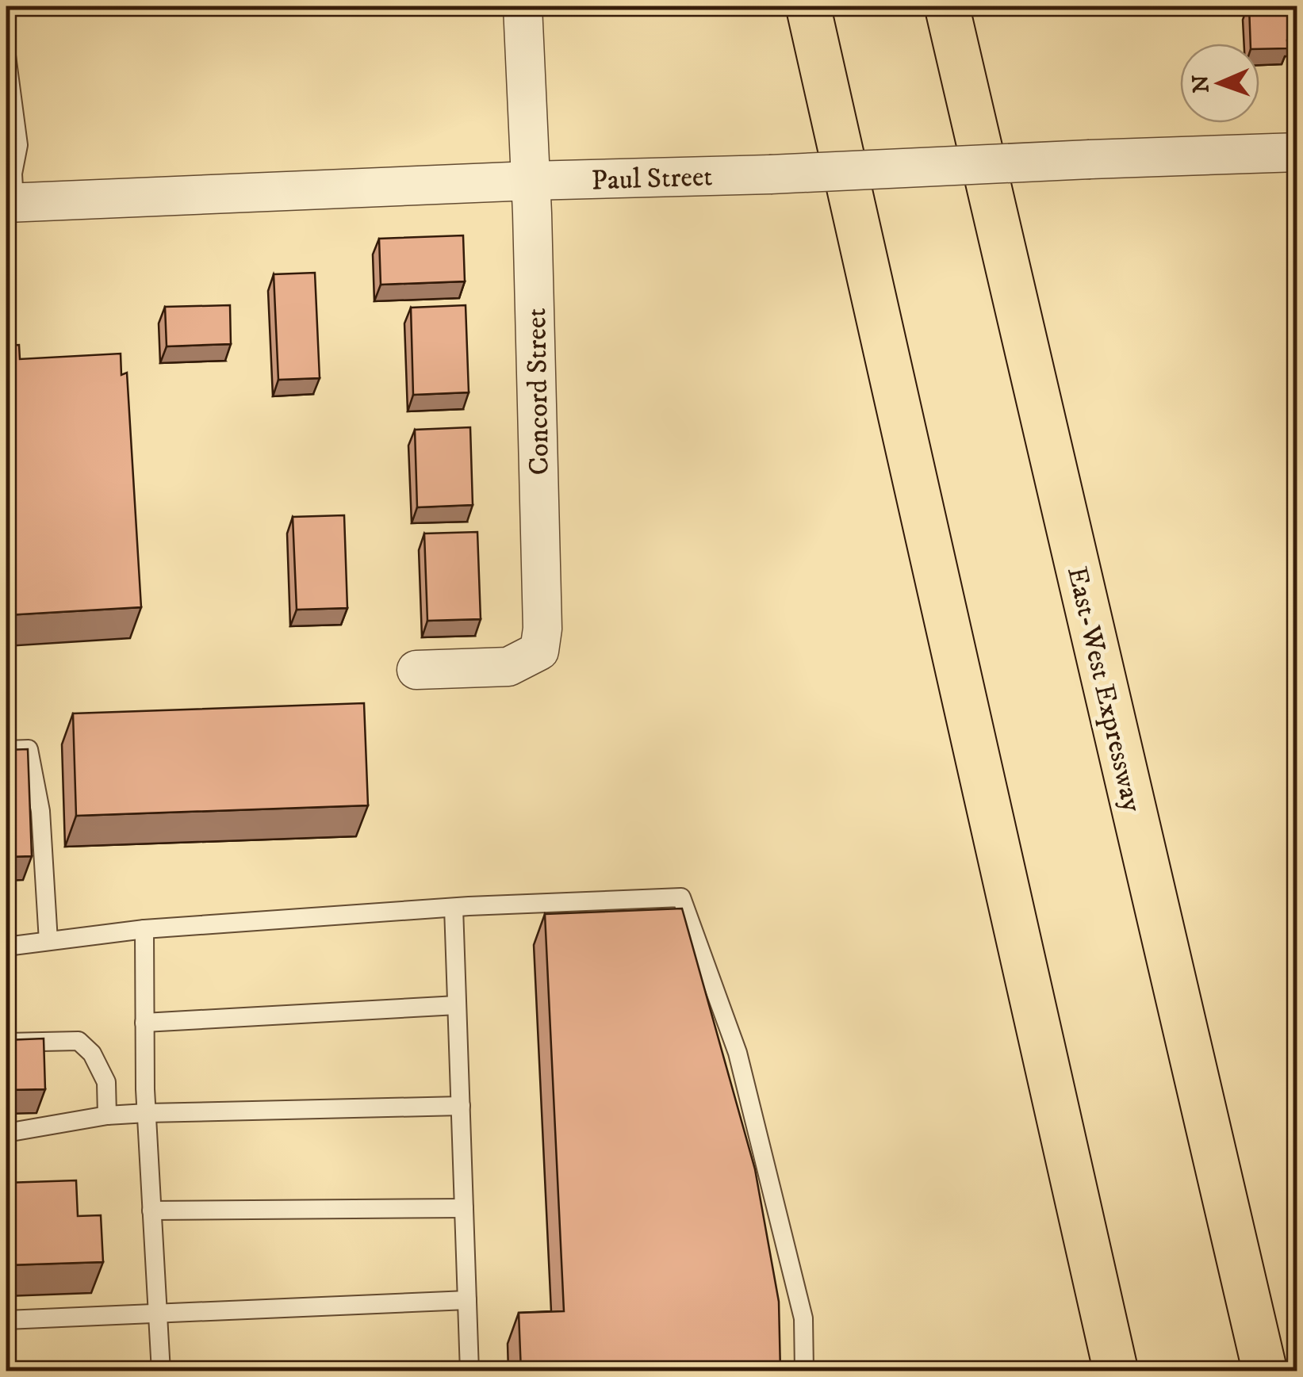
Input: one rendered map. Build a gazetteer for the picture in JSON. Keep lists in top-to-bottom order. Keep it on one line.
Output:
{"streets":{"highway":["East-West Expressway"],"street":["Paul Street","Concord Street"]},"crossings":[["Paul Street","Concord Street"]],"north":"left"}
